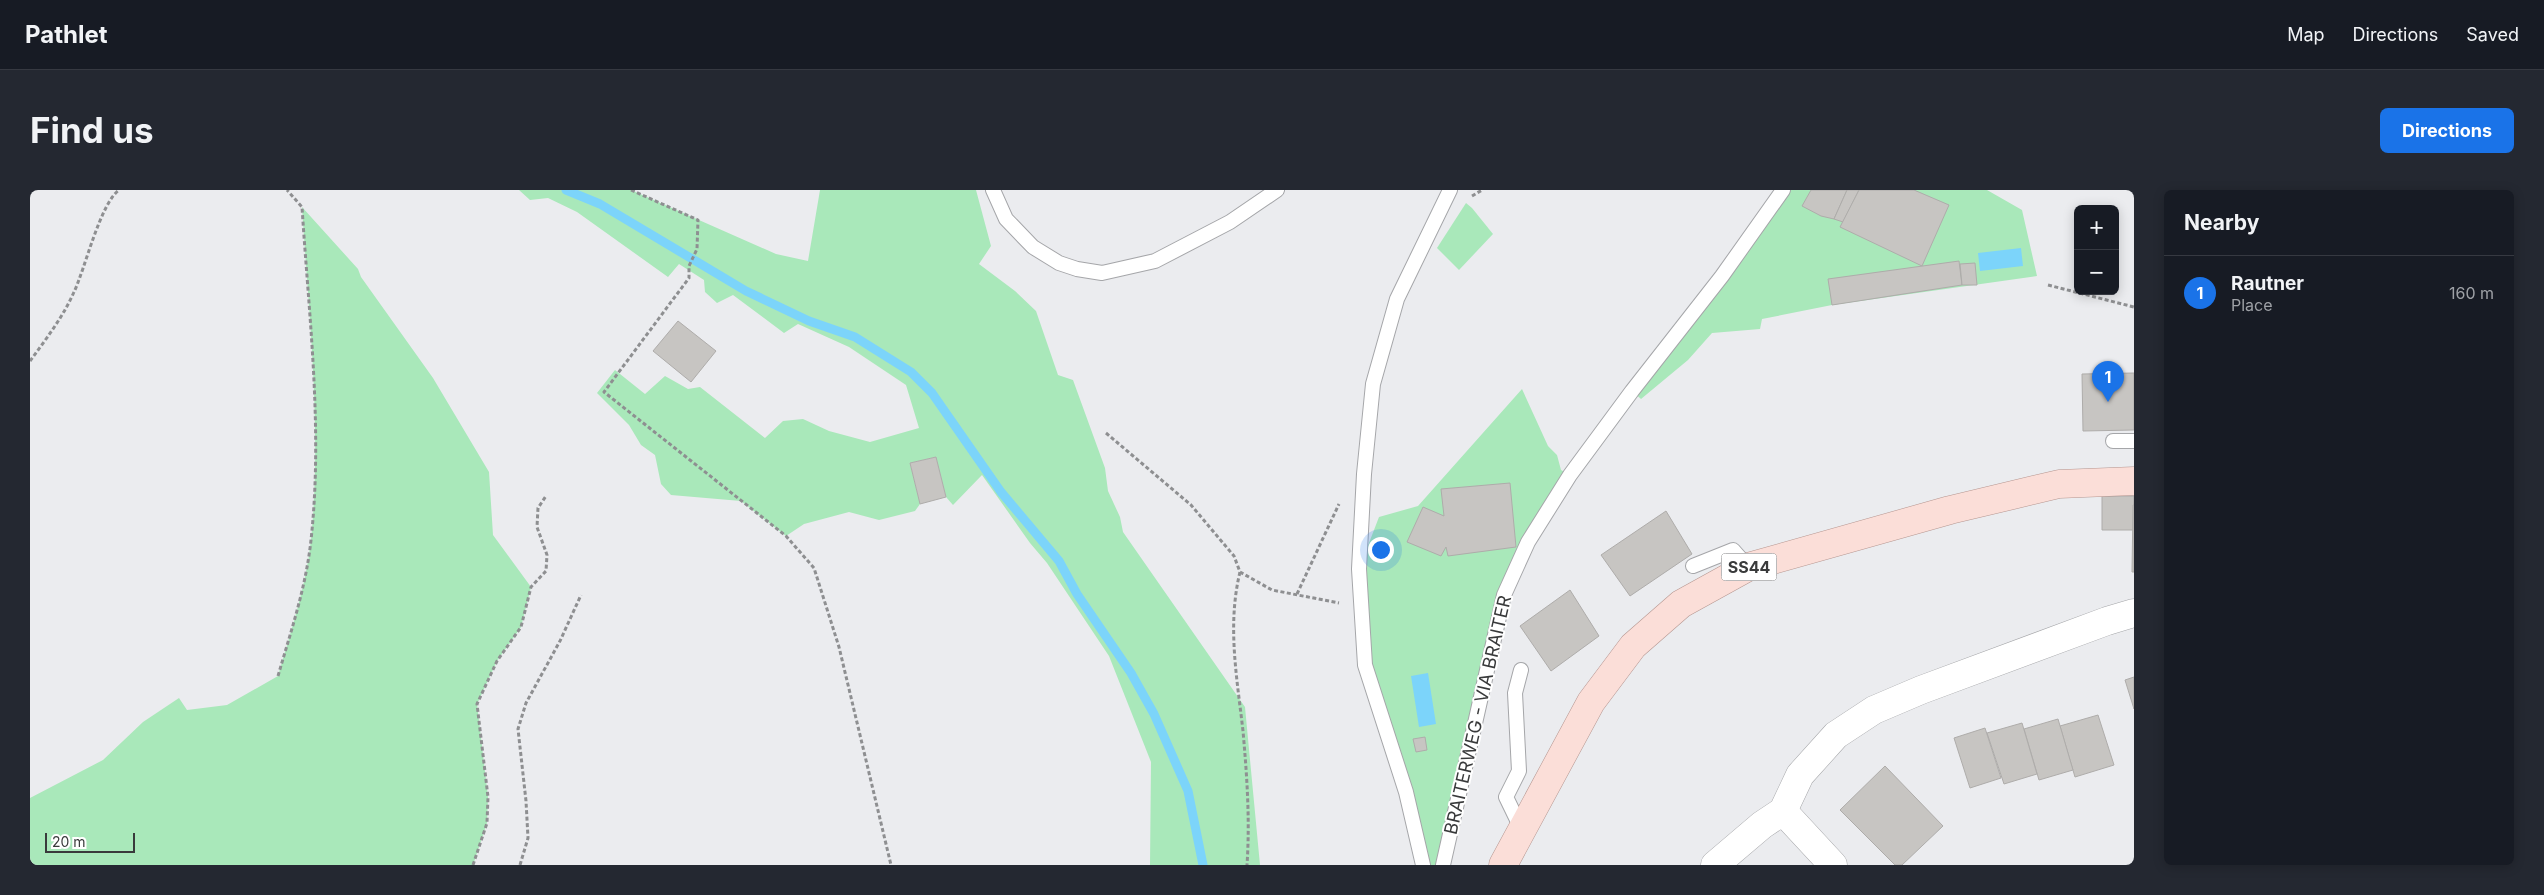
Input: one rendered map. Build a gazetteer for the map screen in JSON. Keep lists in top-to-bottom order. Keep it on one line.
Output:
{"streets":{"main road":["SS44"],"lane":["BRAITERWEG - VIA BRAITER"]},"scale_bar":"20 m","page":{"header":"Pathlet","nav":["Map","Directions","Saved"],"buttons":"Directions","title":"Find us","heading":"Nearby","map_buttons":["+","−"],"list":[{"mark":"1","name":"Rautner","note":"Place","value":"160 m"}],"pins":"1","scale":"20 m"}}
